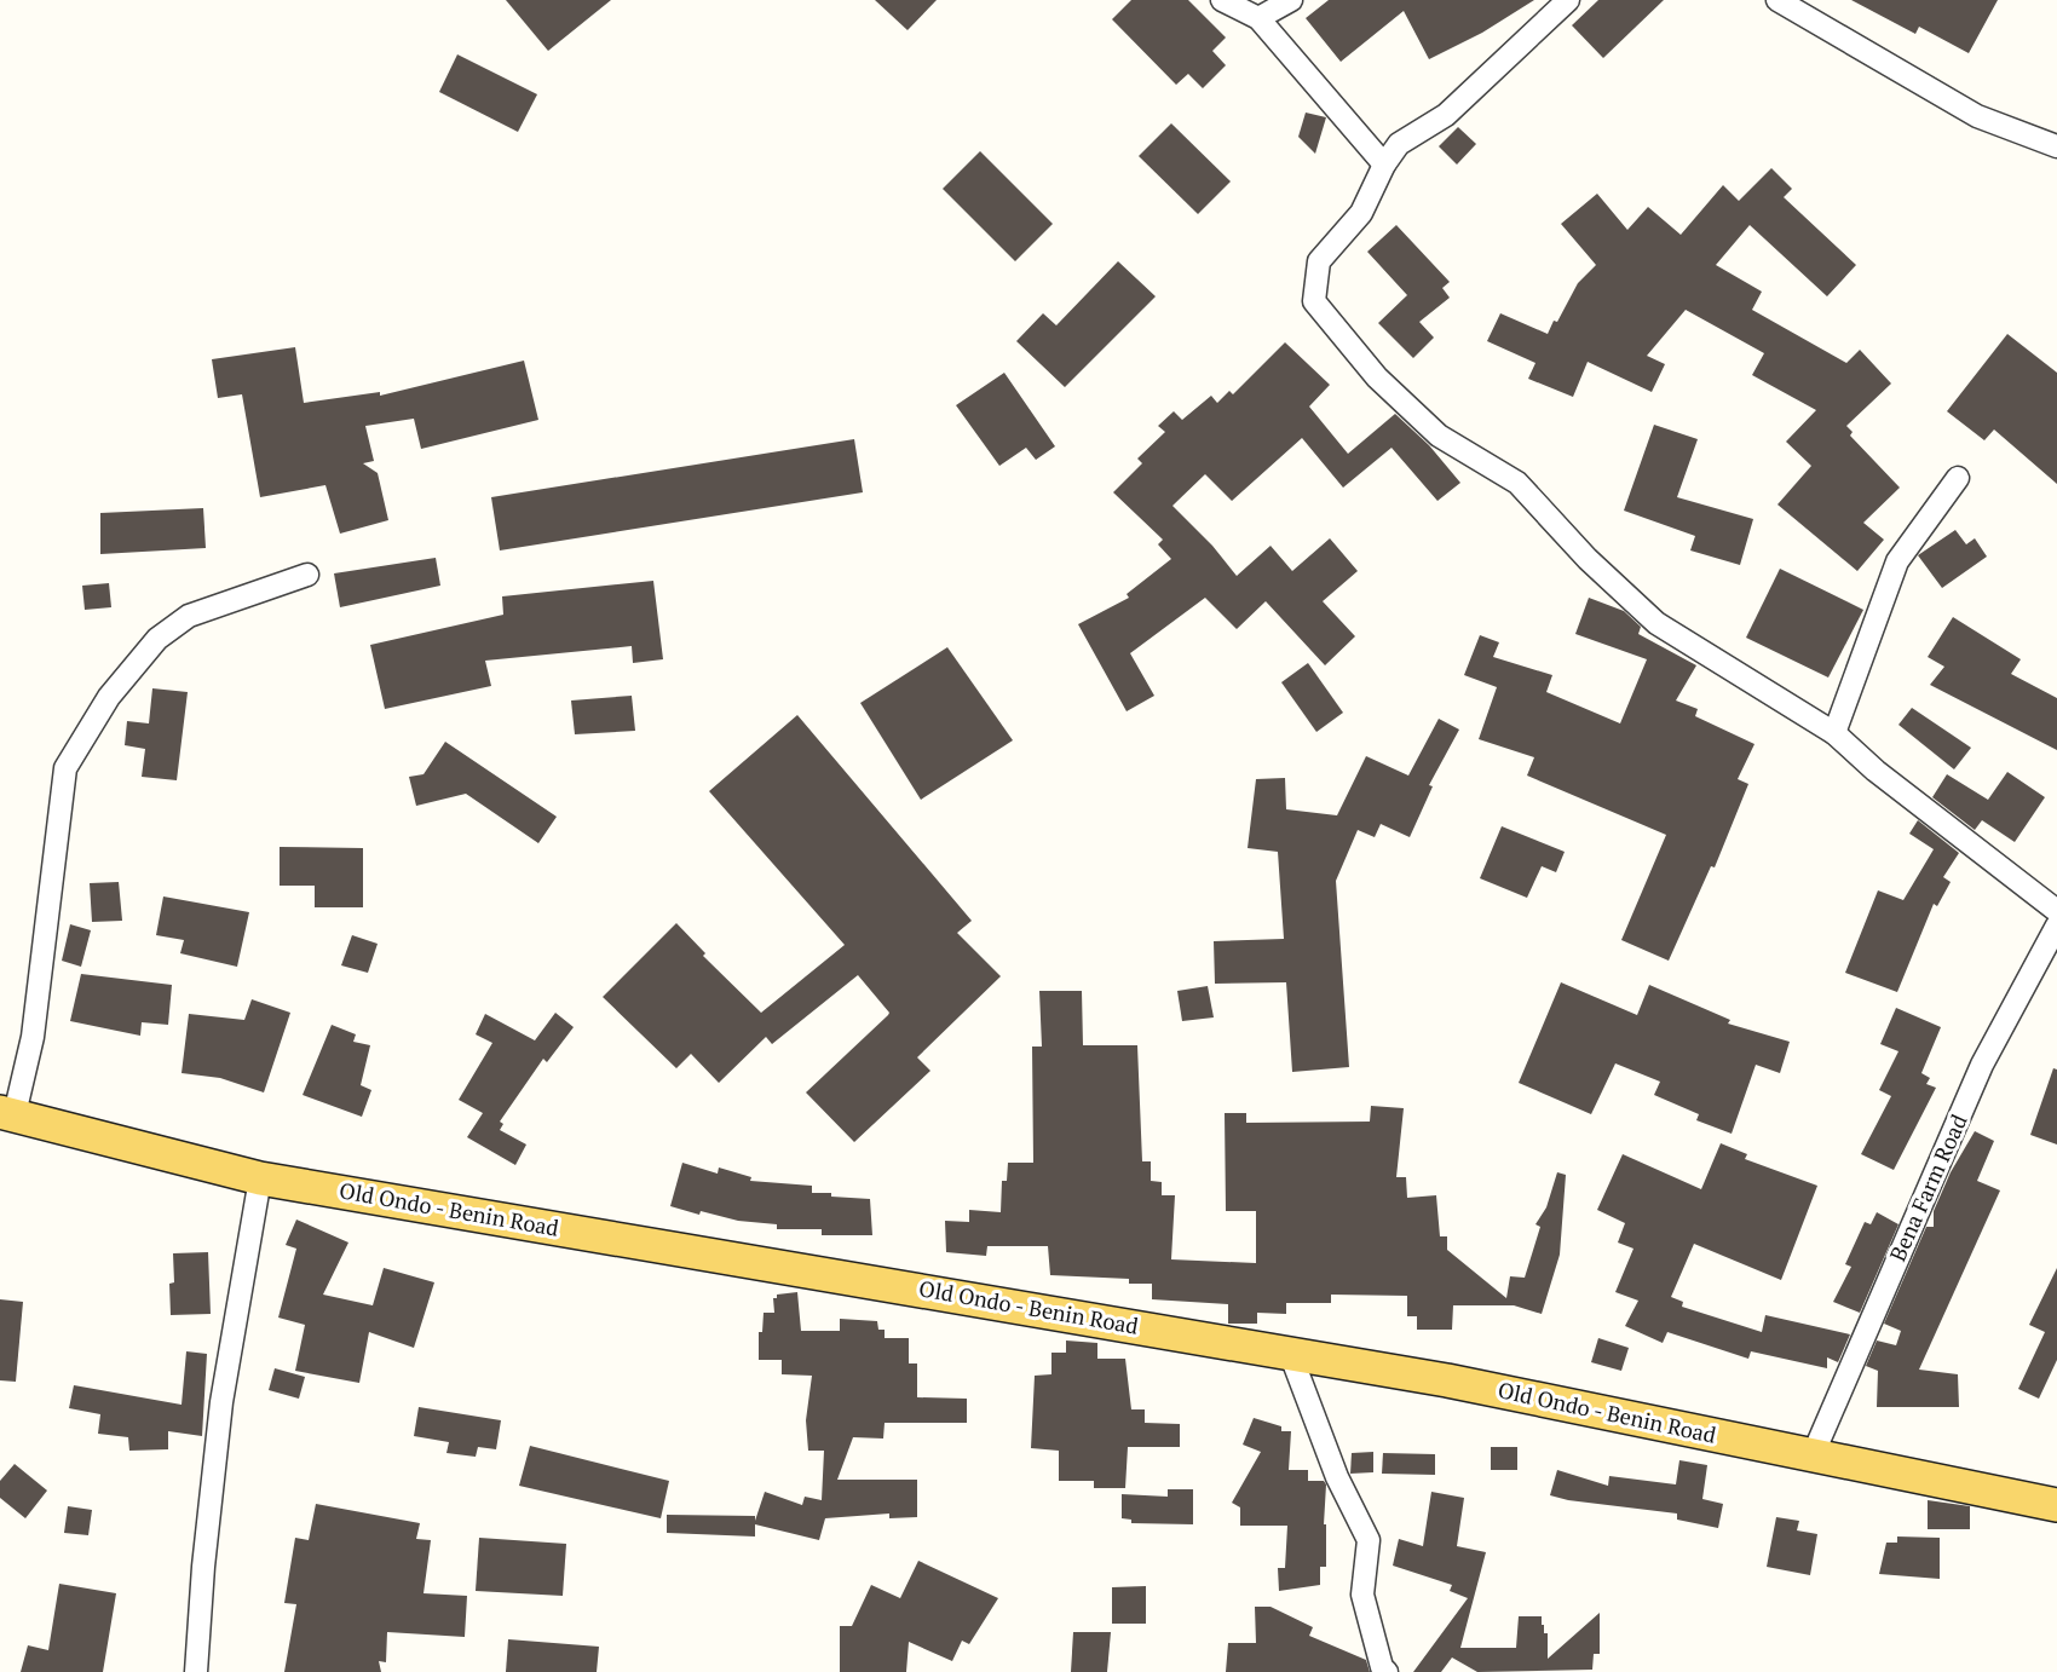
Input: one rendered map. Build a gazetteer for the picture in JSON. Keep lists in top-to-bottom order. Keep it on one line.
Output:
{"streets":{"main road":["Old Ondo - Benin Road"],"street":["Bena Farm Road"]},"crossings":[["Bena Farm Road","Old Ondo - Benin Road"]]}
